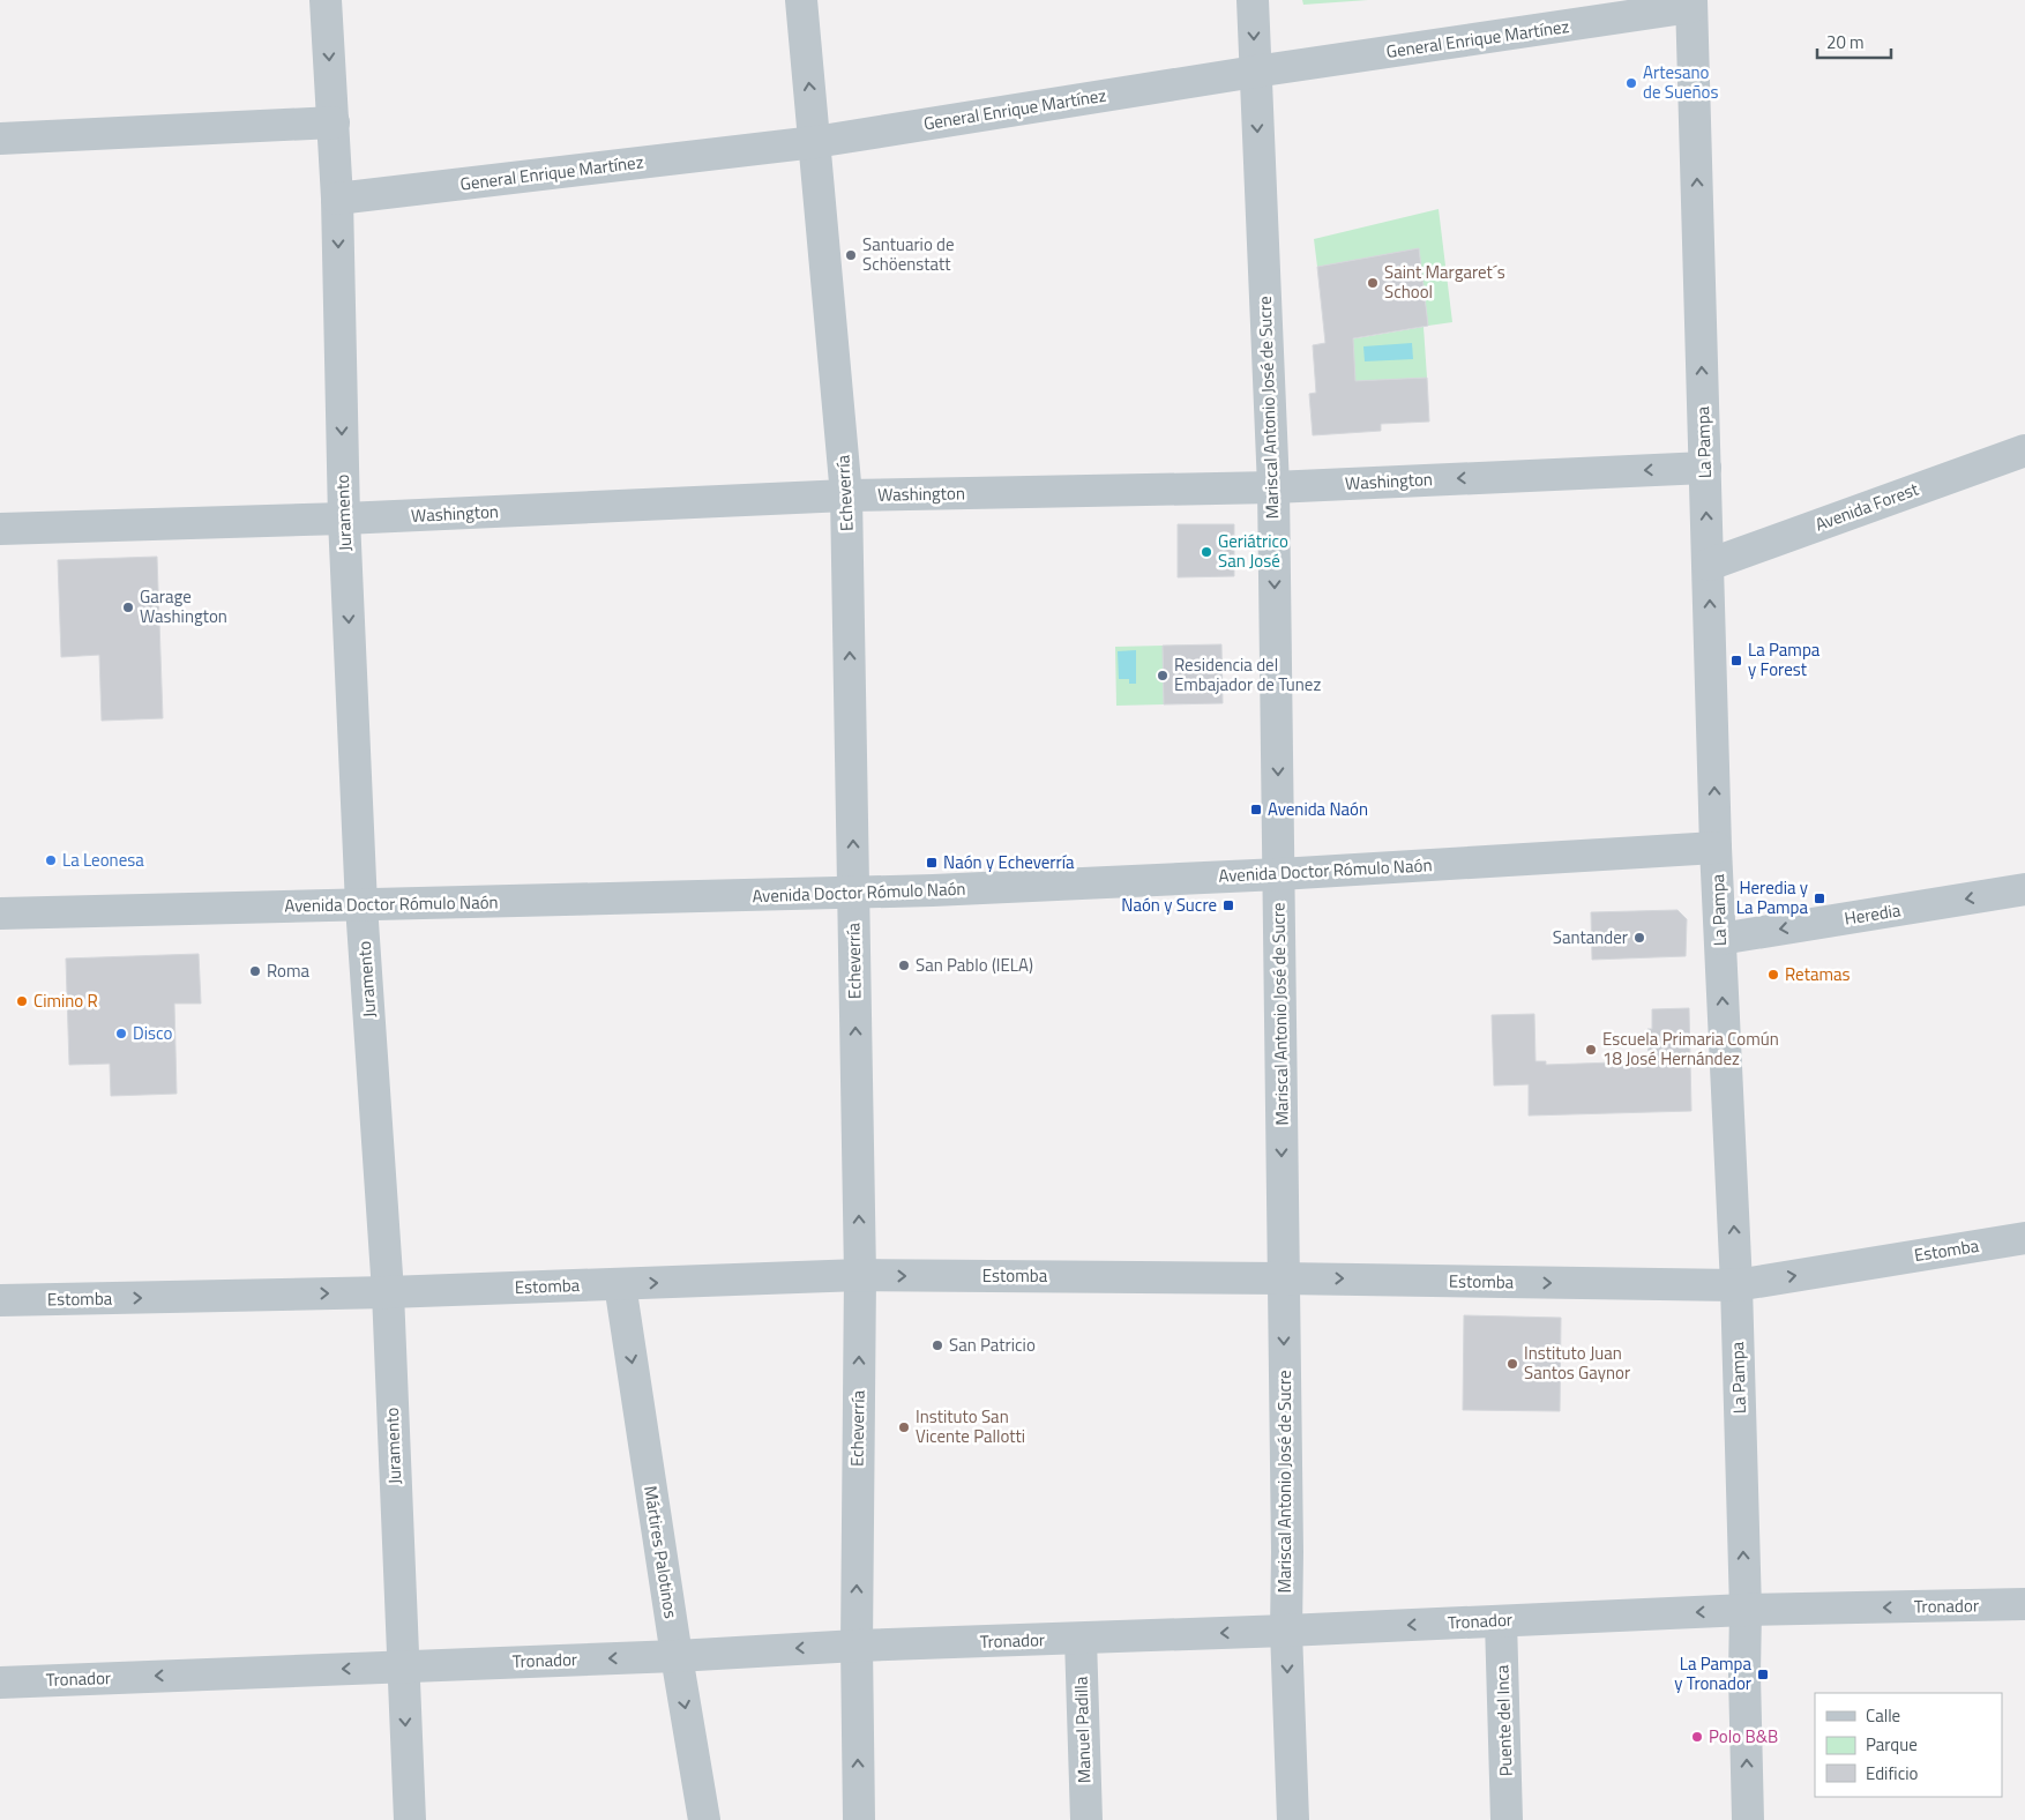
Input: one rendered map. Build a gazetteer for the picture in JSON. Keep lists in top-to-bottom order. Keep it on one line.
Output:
{"streets":{"street":["General Enrique Martínez","Mariscal Antonio José de Sucre","La Pampa","Washington","Echeverría","Avenida Forest","Juramento","Avenida Doctor Rómulo Naón","Heredia","Estomba","Mártires Palotinos","Tronador","Puente del Inca","Manuel Padilla"]},"crossings":[["General Enrique Martínez","Mariscal Antonio José de Sucre"],["General Enrique Martínez","La Pampa"],["General Enrique Martínez","Echeverría"],["General Enrique Martínez","Juramento"],["Mariscal Antonio José de Sucre","Washington"],["Mariscal Antonio José de Sucre","Avenida Doctor Rómulo Naón"],["Mariscal Antonio José de Sucre","Estomba"],["Mariscal Antonio José de Sucre","Tronador"],["La Pampa","Washington"],["La Pampa","Avenida Forest"],["La Pampa","Avenida Doctor Rómulo Naón"],["La Pampa","Heredia"],["La Pampa","Estomba"],["La Pampa","Tronador"],["Washington","Echeverría"],["Washington","Juramento"],["Echeverría","Avenida Doctor Rómulo Naón"],["Echeverría","Estomba"],["Echeverría","Tronador"],["Juramento","Avenida Doctor Rómulo Naón"],["Juramento","Estomba"],["Juramento","Tronador"],["Estomba","Mártires Palotinos"],["Mártires Palotinos","Tronador"],["Tronador","Puente del Inca"],["Tronador","Manuel Padilla"]],"one_way":["Mariscal Antonio José de Sucre","La Pampa","Echeverría","Juramento","Heredia","Estomba","Mártires Palotinos","Tronador"],"places":{"other":["Artesano de Sueños","Santuario de Schöenstatt","Saint Margaret´s School","Geriátrico San José","Garage Washington","Residencia del Embajador de Tunez","La Leonesa","Santander","San Pablo (IELA)","Roma","Retamas","Cimino R","Disco","Escuela Primaria Común 18 José Hernández","San Patricio","Instituto Juan Santos Gaynor","Instituto San Vicente Pallotti","Polo B&B"],"transit":["La Pampa y Forest","Avenida Naón","Naón y Echeverría","Heredia y La Pampa","Naón y Sucre","La Pampa y Tronador"]},"legend":["Calle","Parque","Edificio"],"scale_bar":"20 m"}
